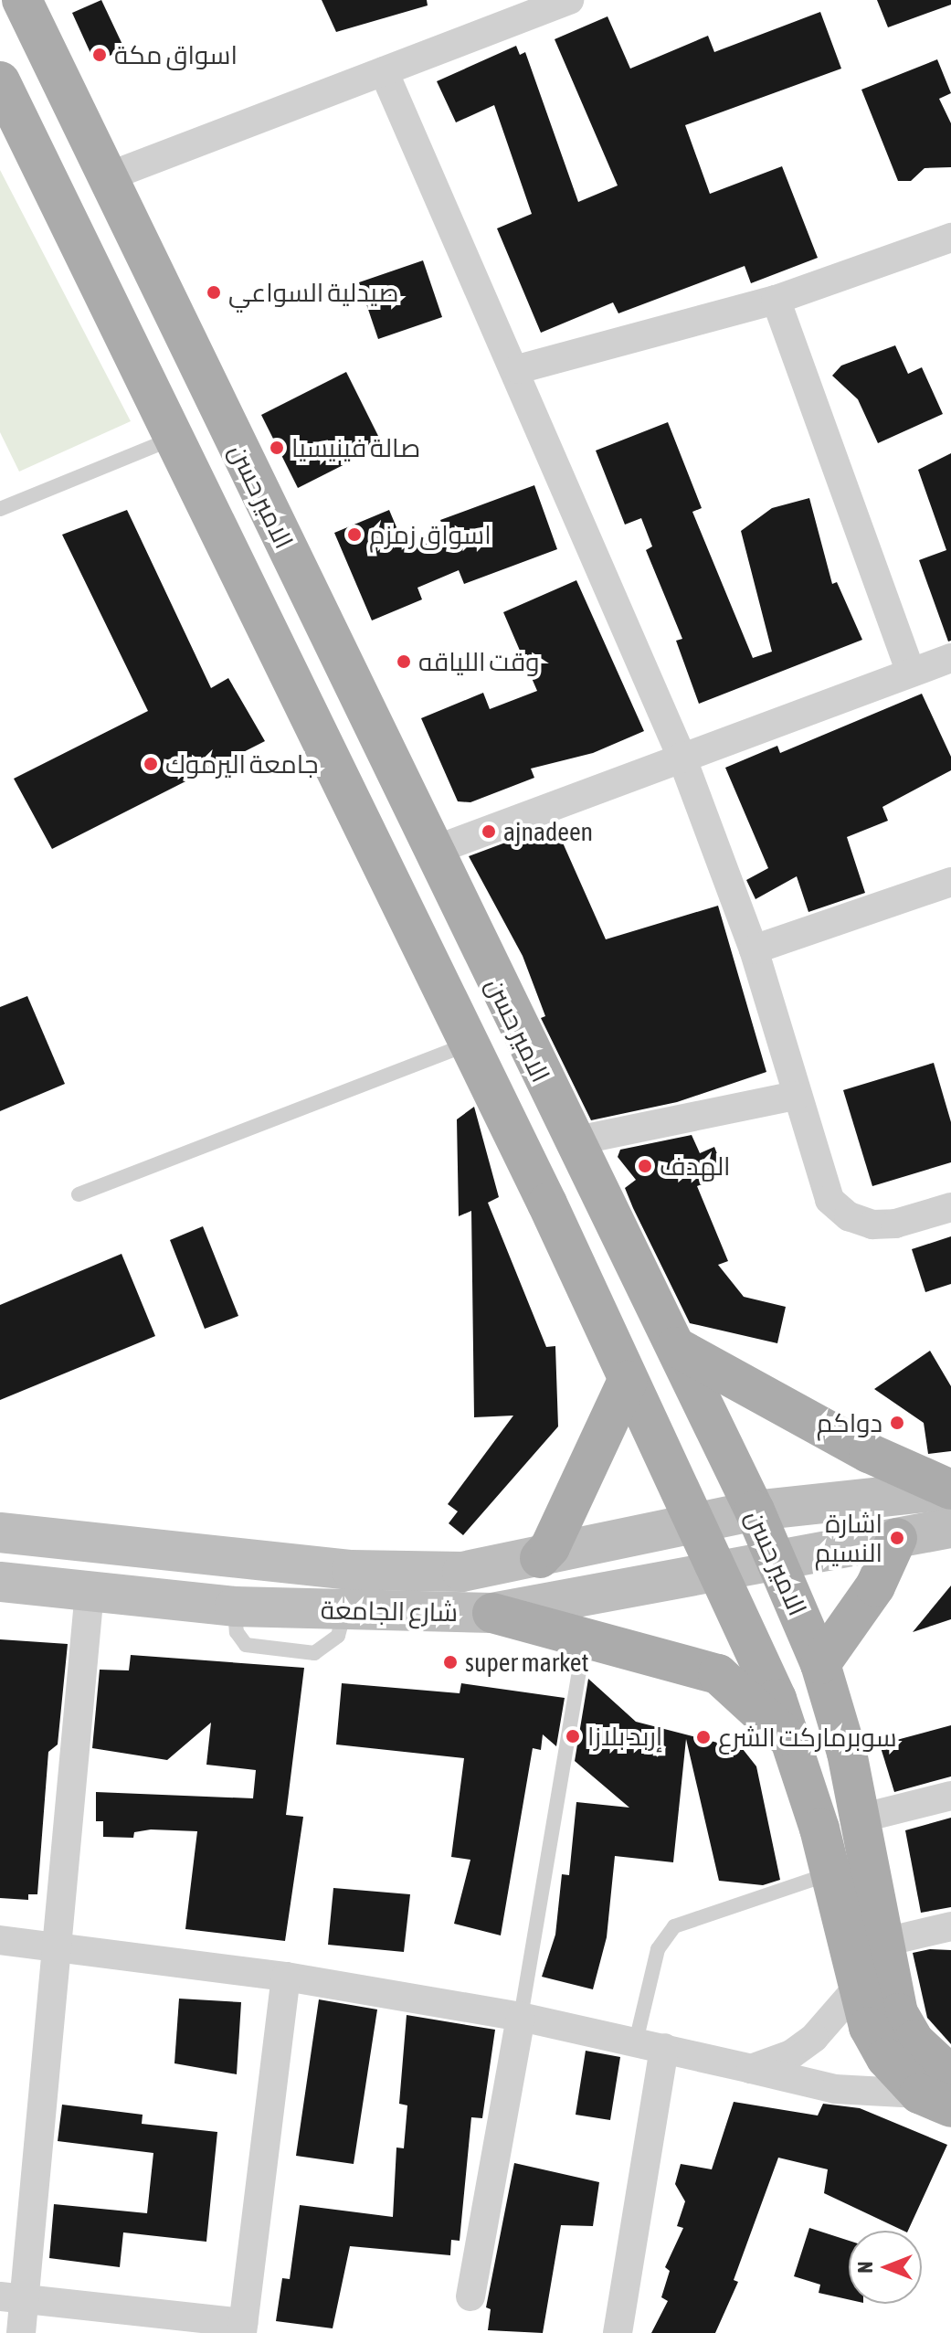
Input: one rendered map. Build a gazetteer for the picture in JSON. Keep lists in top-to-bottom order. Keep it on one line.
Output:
{"streets":{"main road":["الامير حسن","شارع الجامعة"]},"crossings":[["الامير حسن","شارع الجامعة"]],"places":["اسواق مكة","صيدلية السواعي","صالة فينيسيا","اسواق زمزم","وقت اللياقه","جامعة اليرموك","ajnadeen","الهدف","دواكم","اشارة النسيم","super market","إربد بلازا","سوبرماركت الشرع"],"north":"left"}
